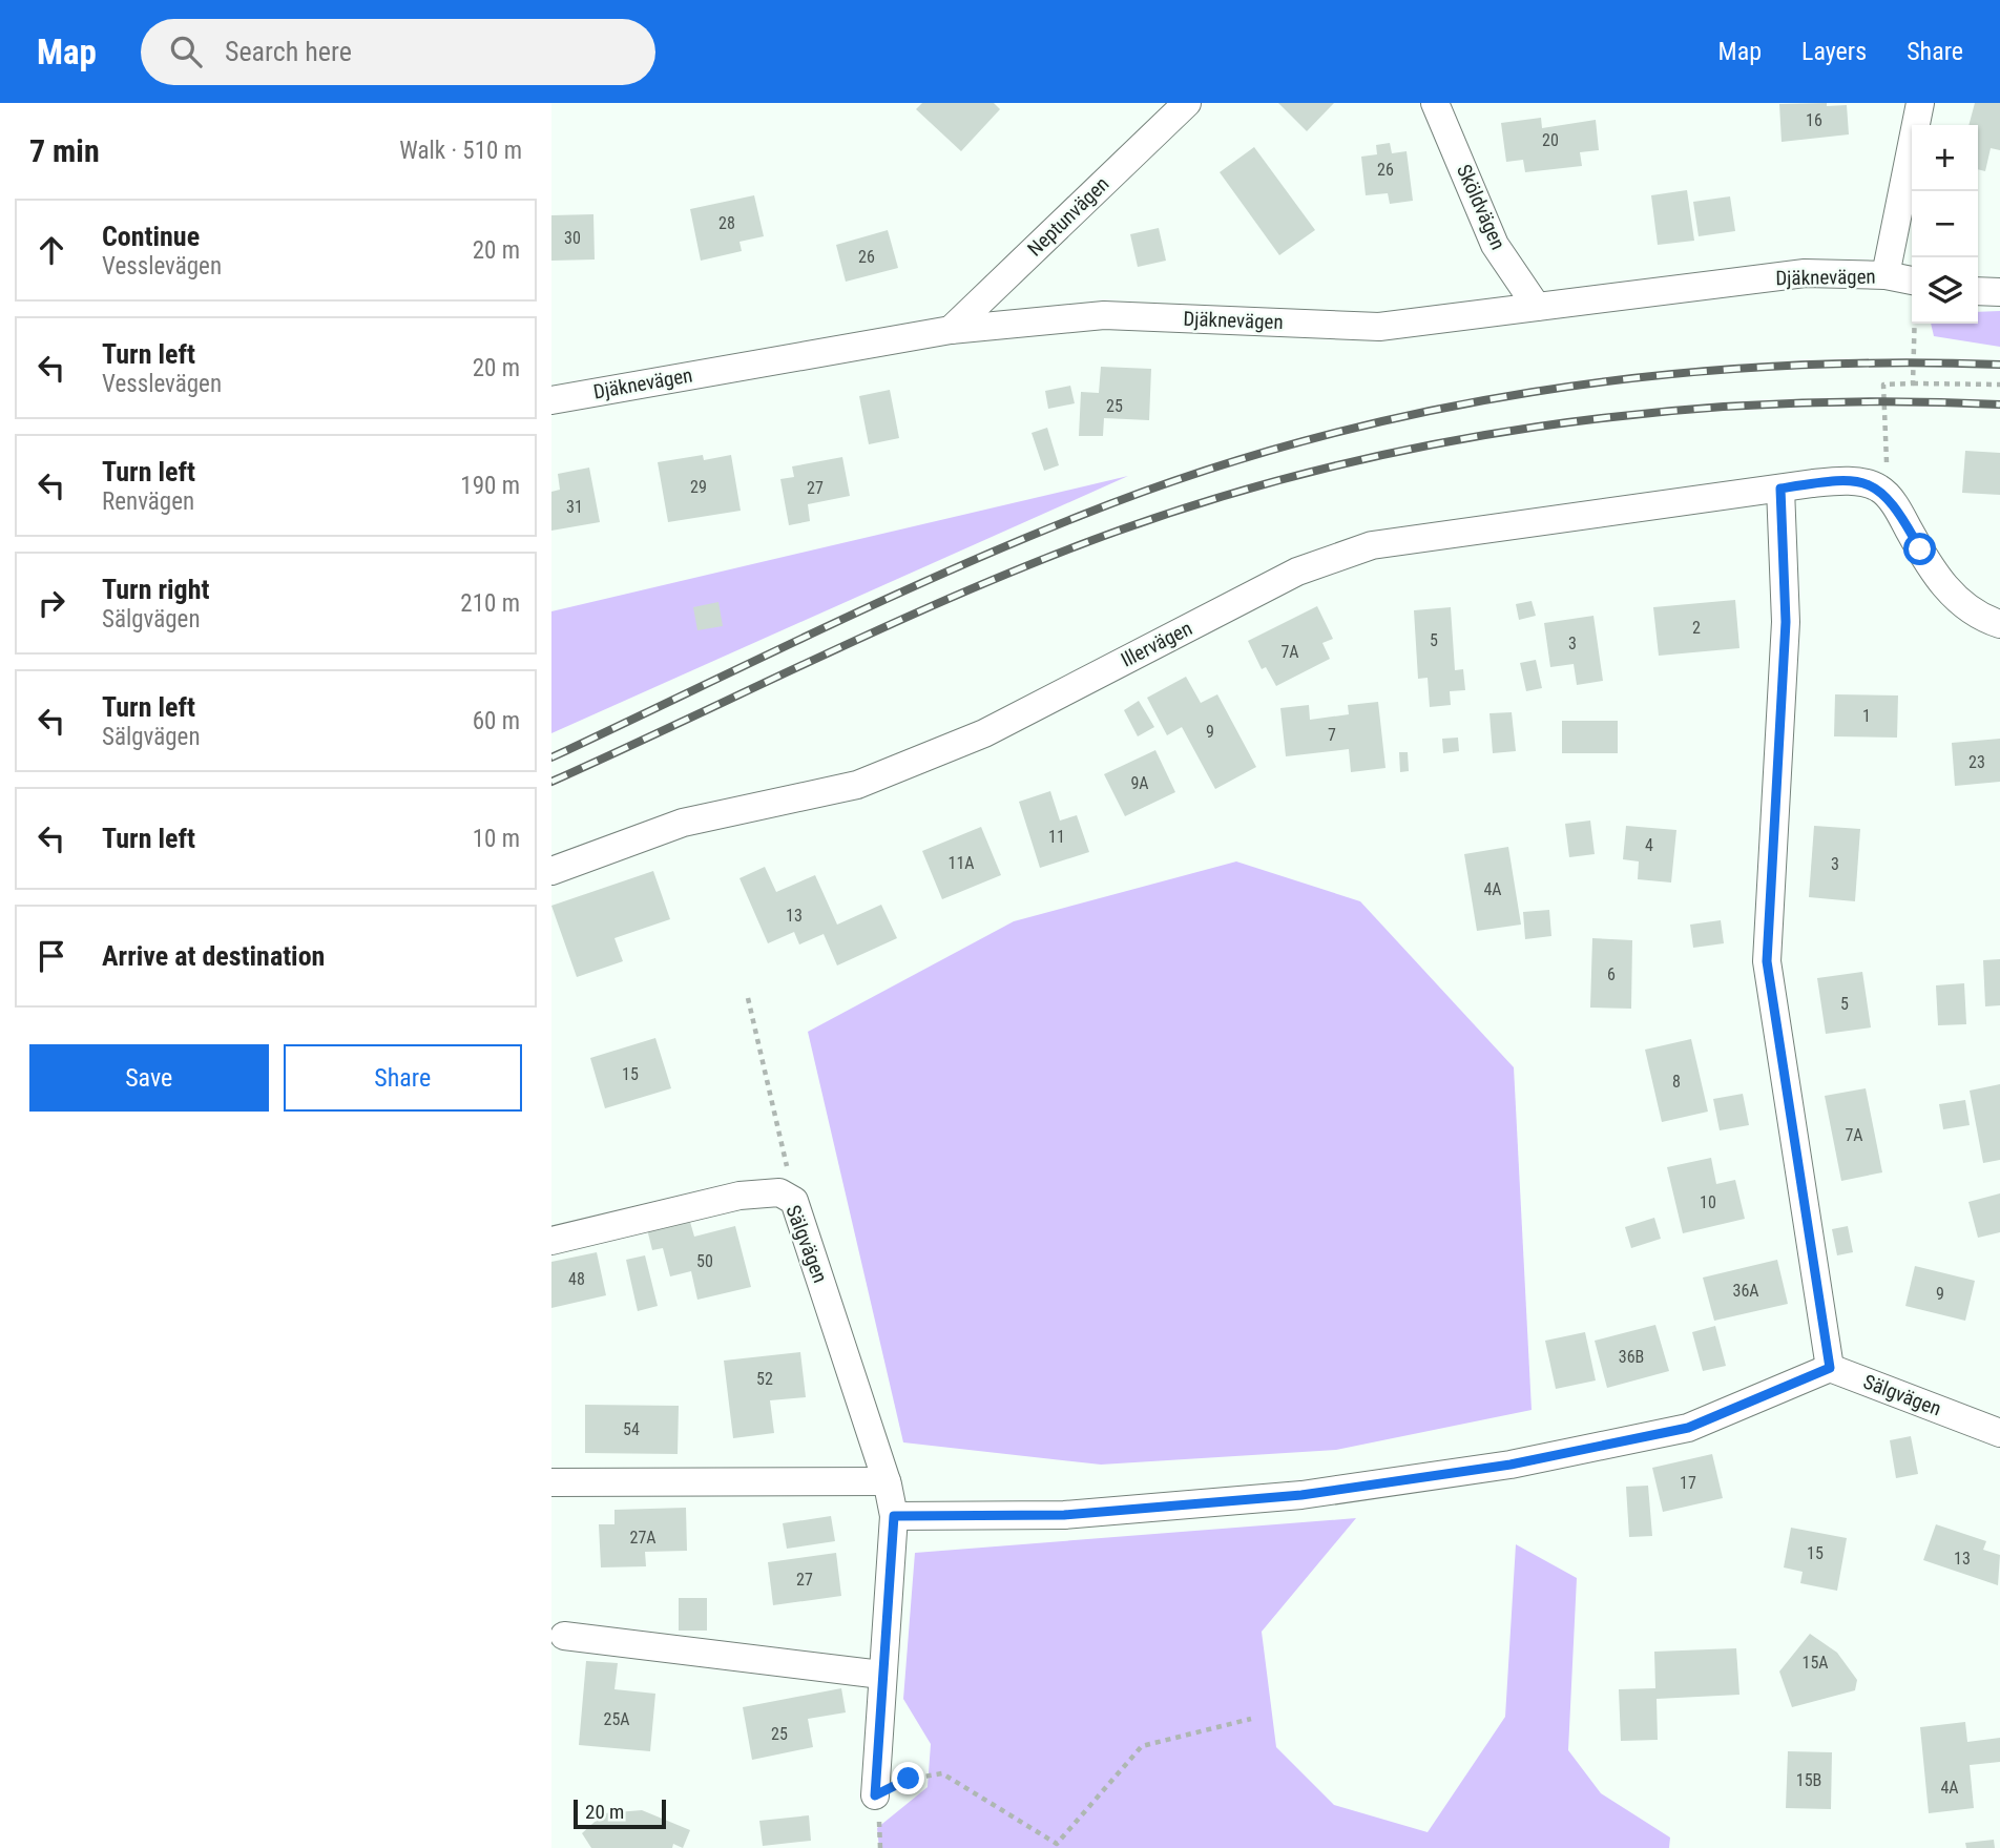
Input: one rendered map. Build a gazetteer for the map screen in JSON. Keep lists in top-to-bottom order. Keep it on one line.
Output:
{"streets":{"street":["Sköldvägen","Neptunvägen","Djäknevägen","Illervägen","Sälgvägen"]},"crossings":[["Sköldvägen","Djäknevägen"],["Neptunvägen","Djäknevägen"]],"house_numbers":["16","20","26","28","30","26","25","29","27","31","2","5","3","7A","1","9","7","23","9A","11","4","11A","3","4A","13","6","5","15","8","7A","10","50","48","36A","9","36B","52","54","17","27A","15","13","27","15A","25A","25","15B","4A"],"scale_bar":"20 m","page":{"header":"Map","search":"Search here","nav":["Map","Layers","Share"],"heading":["7 min","Walk · 510 m"],"map_buttons":["+","−"],"list":[["Continue","Vesslevägen","20 m"],["Turn left","Vesslevägen","20 m"],["Turn left","Renvägen","190 m"],["Turn right","Sälgvägen","210 m"],["Turn left","Sälgvägen","60 m"],["Turn left","10 m"],"Arrive at destination"],"buttons":["Save","Share"],"scale":"20 m"}}
